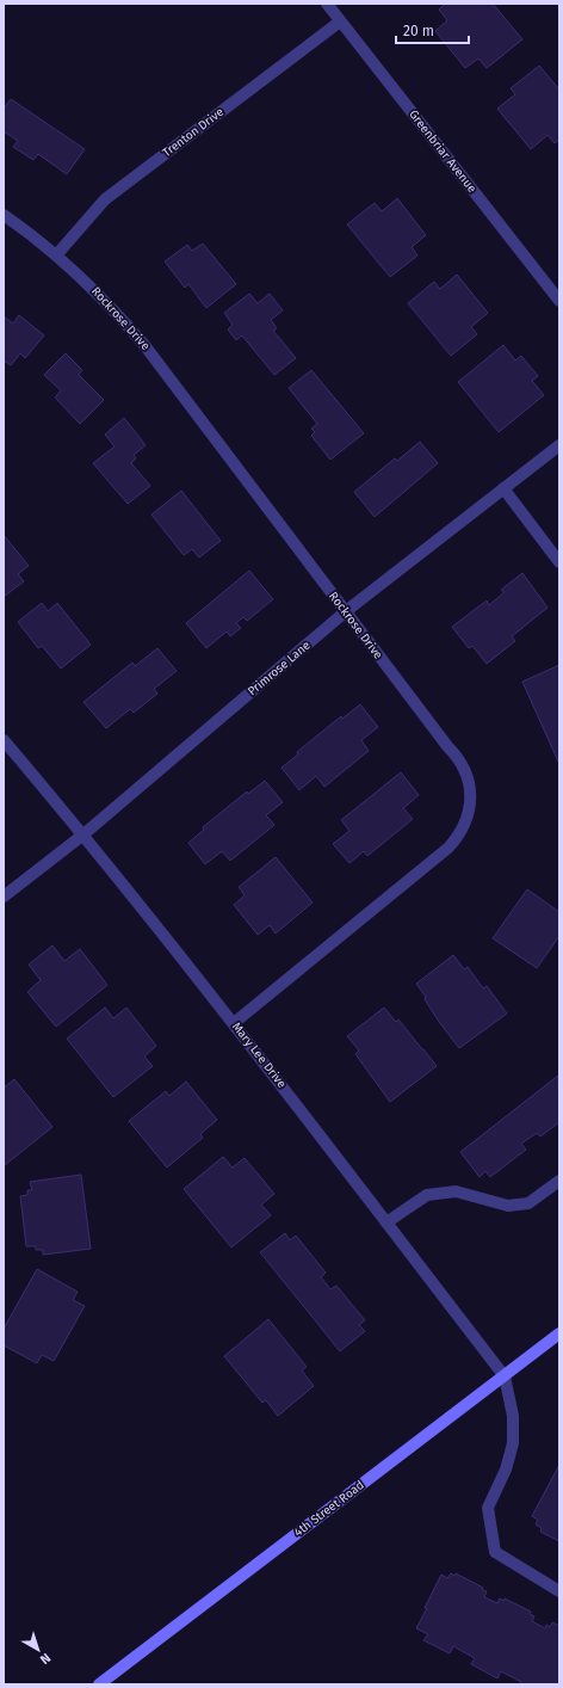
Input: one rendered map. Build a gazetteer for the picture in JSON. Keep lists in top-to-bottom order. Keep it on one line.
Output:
{"streets":{"street":["Trenton Drive","Greenbriar Avenue","Rockrose Drive","Primrose Lane","Mary Lee Drive","4th Street Road"]},"crossings":[["Trenton Drive","Greenbriar Avenue"],["Trenton Drive","Rockrose Drive"],["Rockrose Drive","Primrose Lane"],["Rockrose Drive","Mary Lee Drive"],["Primrose Lane","Mary Lee Drive"],["Mary Lee Drive","4th Street Road"]],"scale_bar":"20 m","north":"bottom right"}
